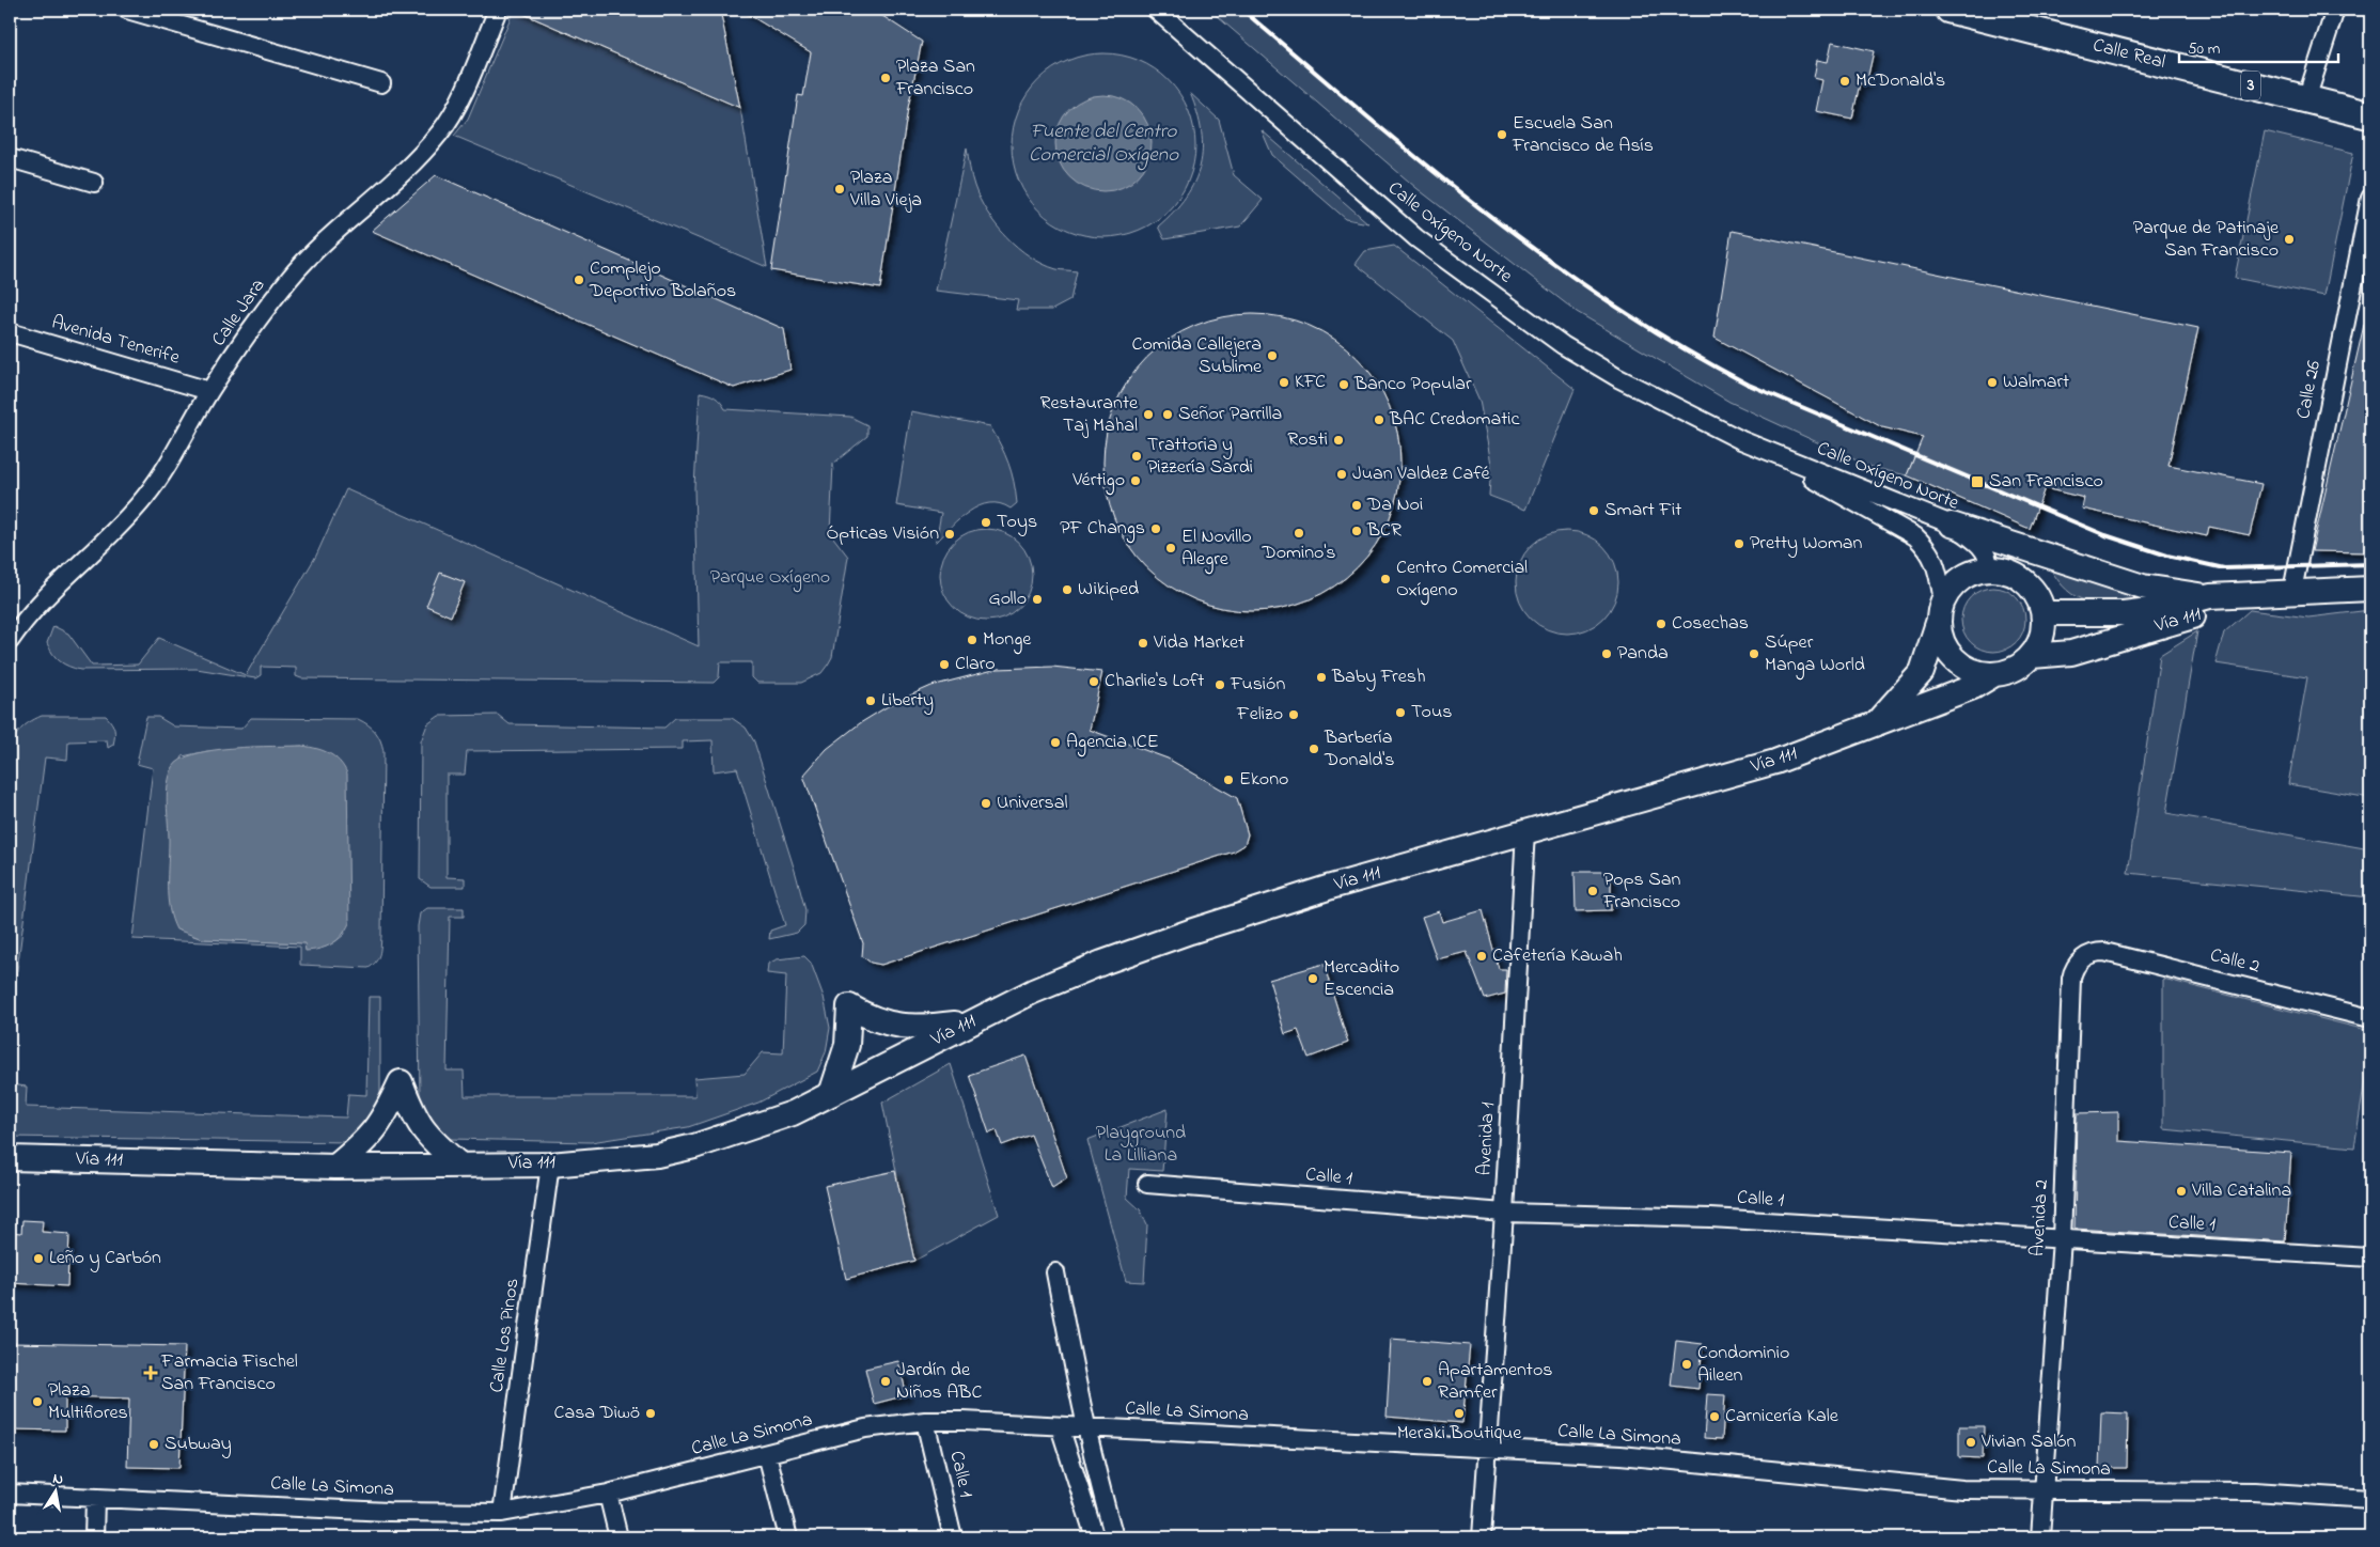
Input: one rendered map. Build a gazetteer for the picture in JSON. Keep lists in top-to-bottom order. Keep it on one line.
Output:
{"streets":{"main road":["Calle Real","3","Vía 111"],"street":["Calle Oxígeno Norte","Calle Jara","Avenida Tenerife","Calle 26","Calle 2","Avenida 1","Calle 1","Avenida 2","Calle Los Pinos","Calle La Simona"]},"crossings":[["Calle Oxígeno Norte","Vía 111"],["Calle Jara","Avenida Tenerife"],["Calle 26","Vía 111"],["Vía 111","Avenida 1"],["Vía 111","Calle Los Pinos"],["Calle 2","Avenida 2"],["Avenida 1","Calle 1"],["Avenida 1","Calle La Simona"],["Calle 1","Avenida 2"],["Calle 1","Calle La Simona"],["Avenida 2","Calle La Simona"],["Calle Los Pinos","Calle La Simona"]],"water":["Fuente del Centro Comercial Oxígeno"],"parks":["Parque Oxígeno","Playground La Lilliana"],"places":{"other":["Plaza San Francisco","McDonald's","Escuela San Francisco de Asís","Plaza Villa Vieja","Parque de Patinaje San Francisco","Complejo Deportivo Bolaños","Comida Callejera Sublime","KFC","Walmart","Banco Popular","Restaurante Taj Mahal","Señor Parrilla","BAC Credomatic","Rosti","Trattoria y Pizzería Sardi","Juan Valdez Café","Vértigo","Da Noi","Smart Fit","Toys","PF Changs","BCR","Domino's","Ópticas Visión","Pretty Woman","El Novillo Alegre","Centro Comercial Oxígeno","Wikiped","Gollo","Cosechas","Monge","Vida Market","Panda","Súper Manga World","Claro","Baby Fresh","Charlie's Loft","Fusión","Liberty","Tous","Felizo","Agencia ICE","Barbería Donald's","Ekono","Universal","Pops San Francisco","Cafetería Kawah","Mercadito Escencia","Villa Catalina","Leño y Carbón","Condominio Aileen","Jardín de Niños ABC","Apartamentos Ramfer","Plaza Multiflores","Casa Dìwö","Meraki Boutique","Carnicería Kale","Vivian Salón","Subway"],"transit":["San Francisco"],"health":["Farmacia Fischel San Francisco"]},"scale_bar":"50 m","north":"top"}
